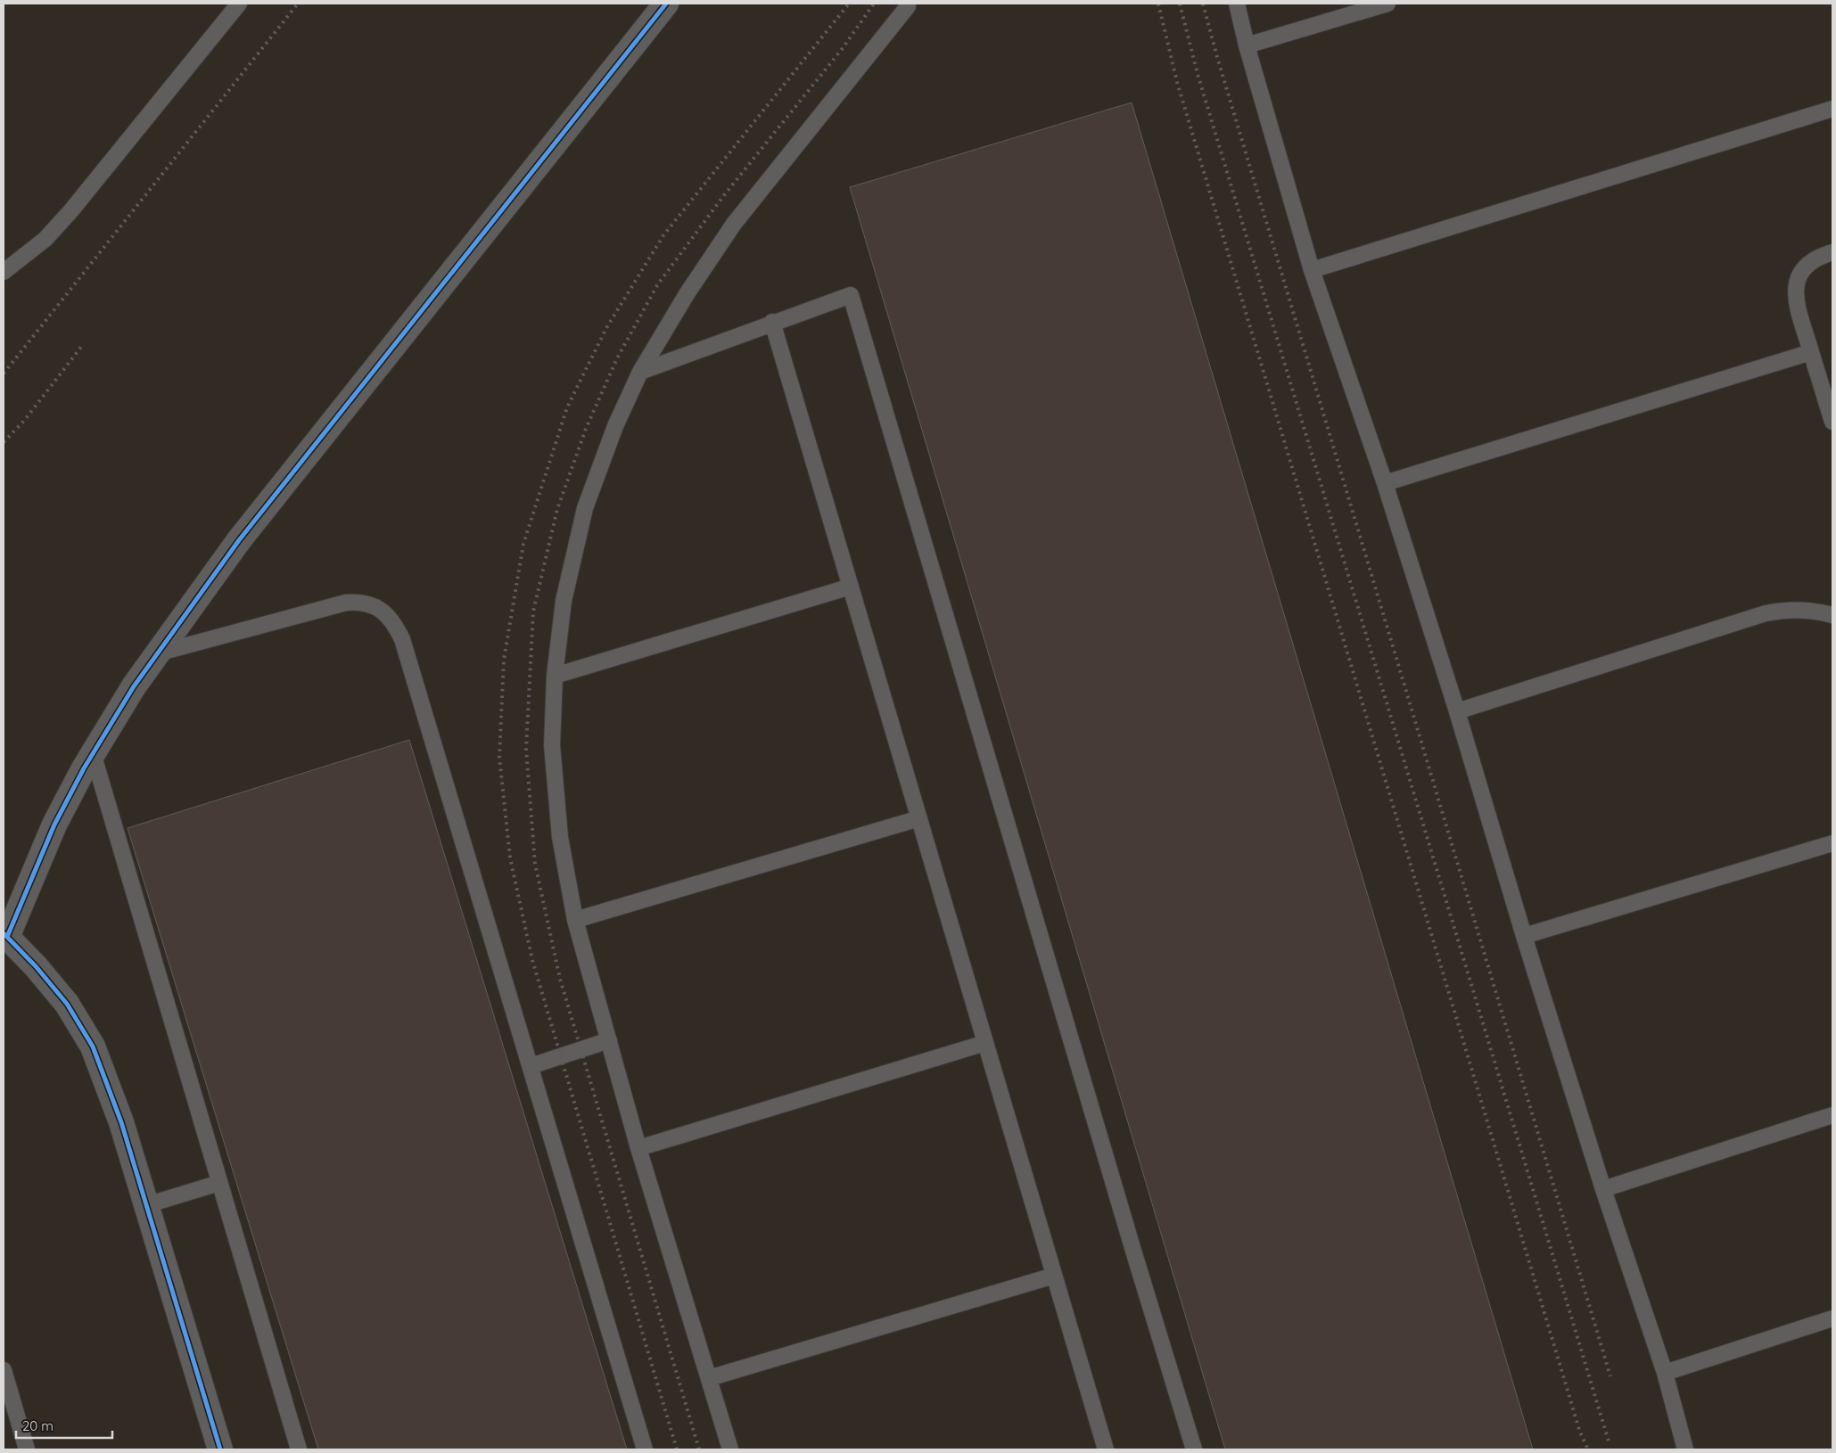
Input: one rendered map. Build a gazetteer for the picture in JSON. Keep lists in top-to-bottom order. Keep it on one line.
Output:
{"scale_bar":"20 m"}
